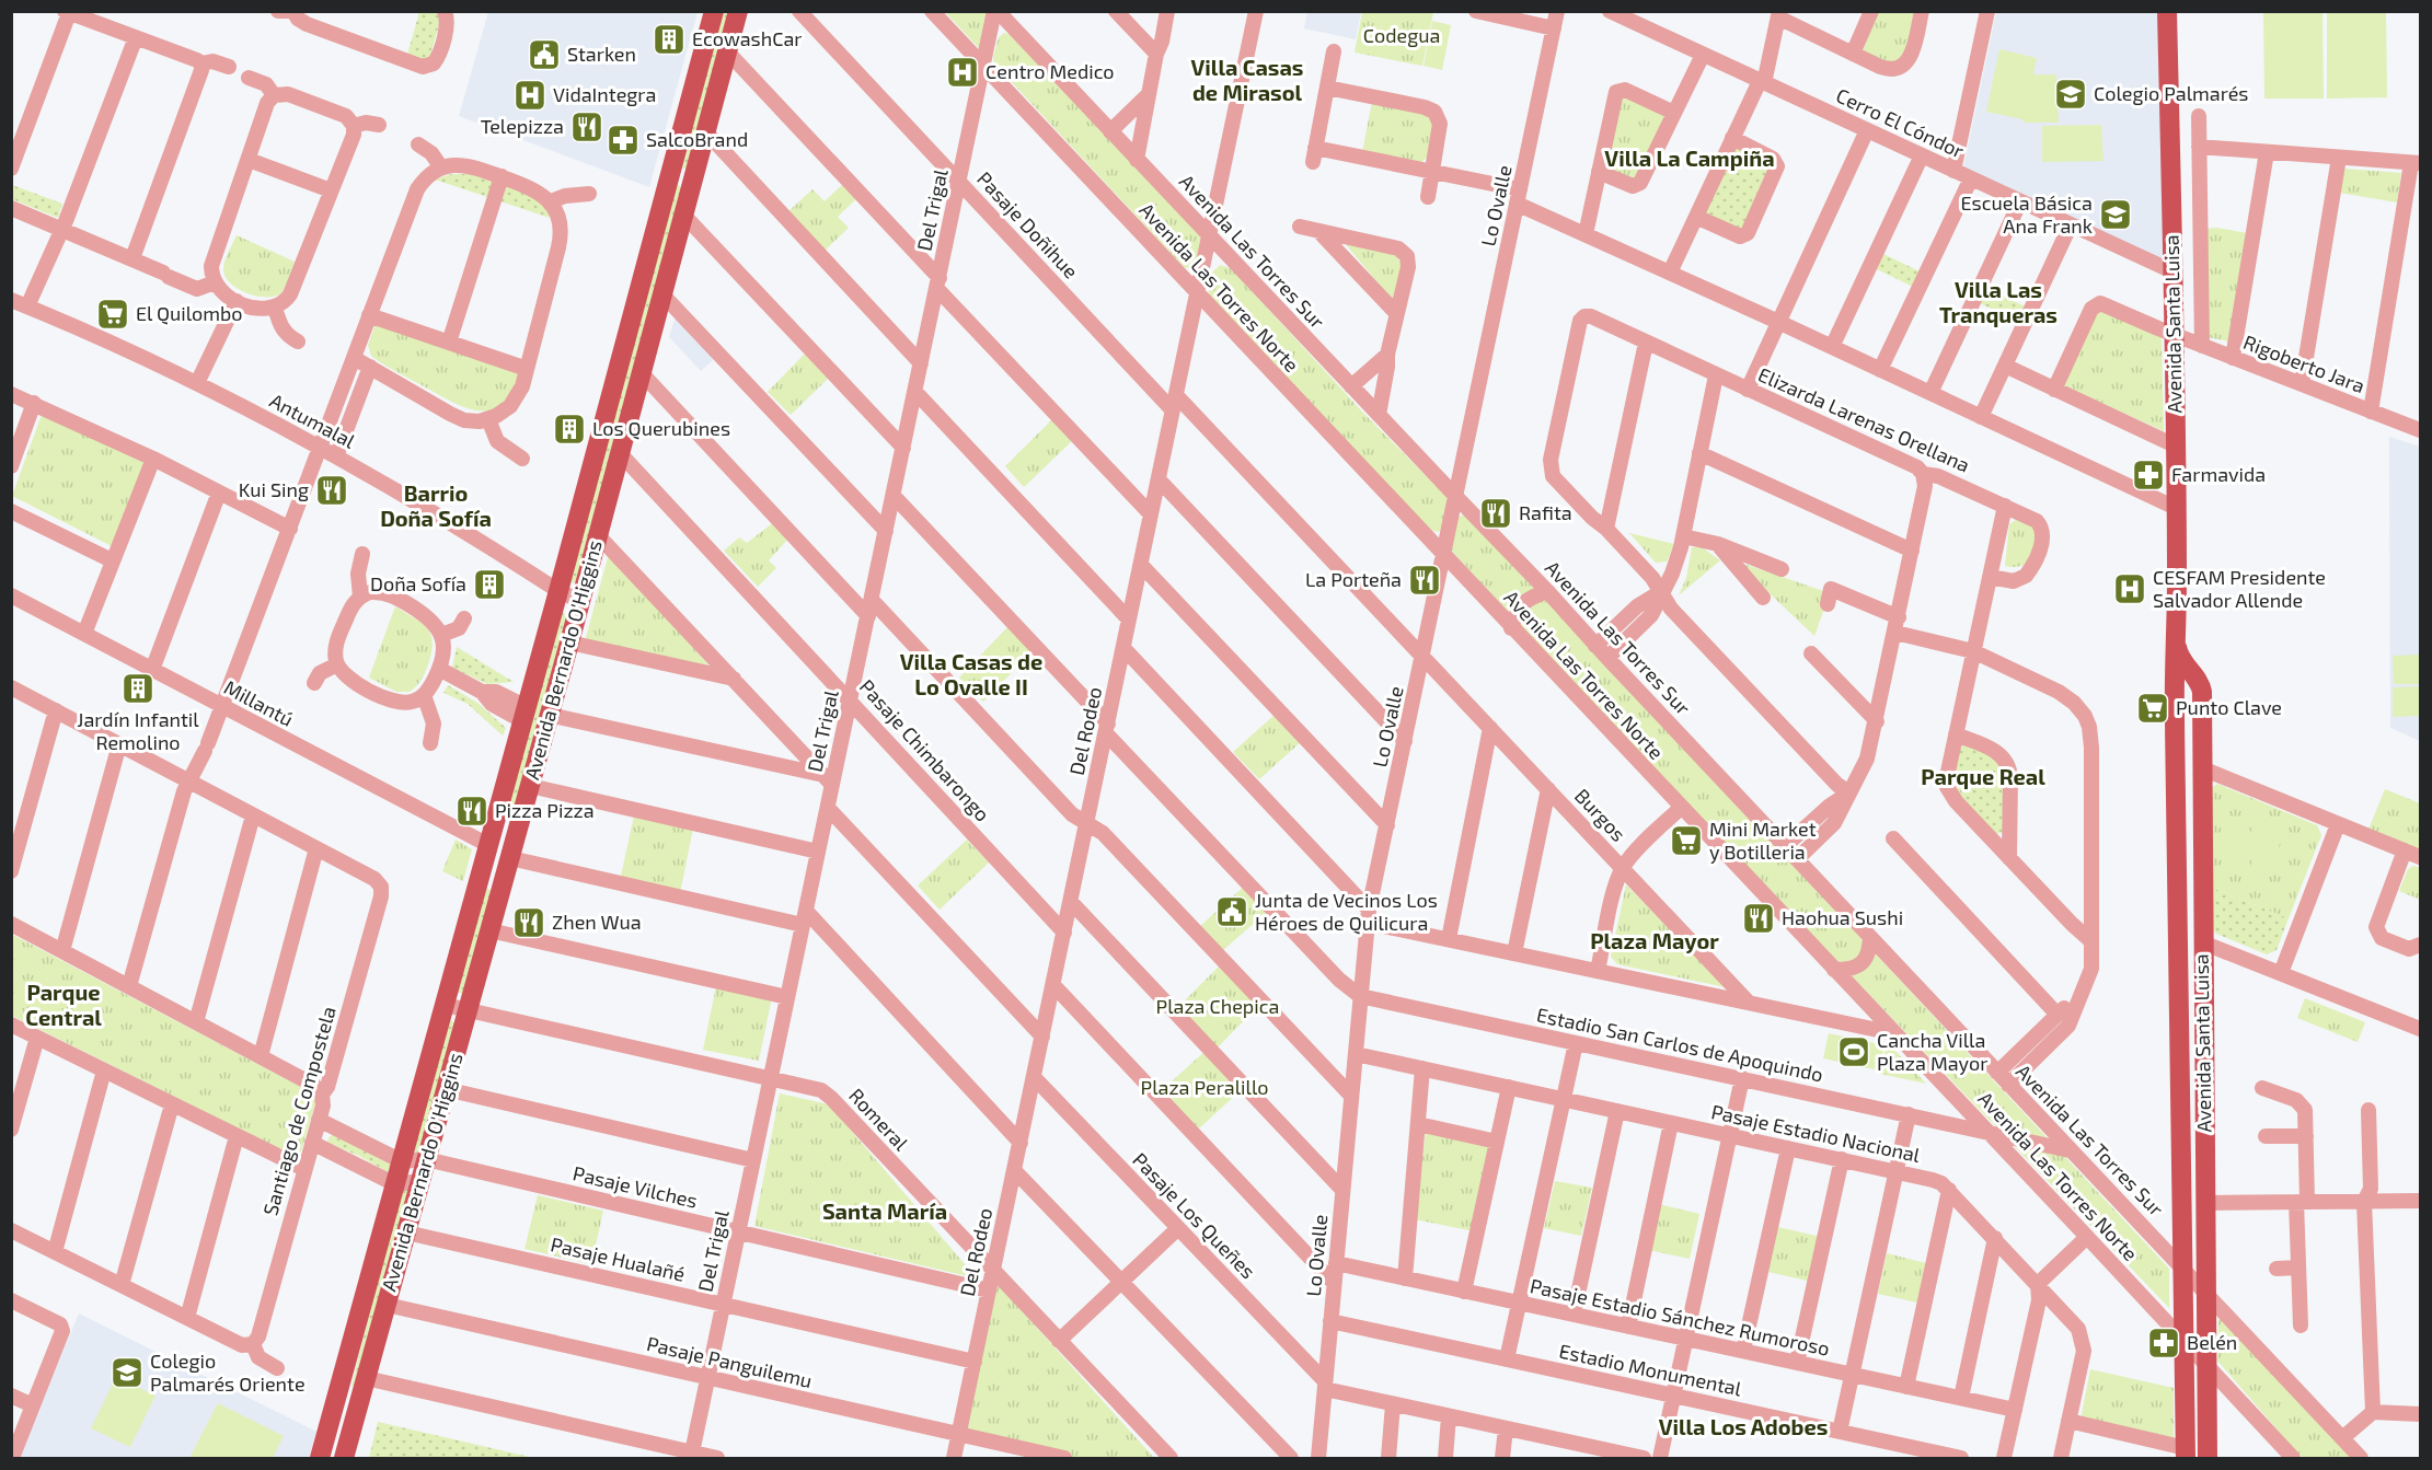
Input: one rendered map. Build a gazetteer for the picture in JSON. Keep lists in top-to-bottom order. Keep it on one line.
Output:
{"streets":{"main road":["Avenida Santa Luisa","Avenida Bernardo O'Higgins"],"street":["Cerro El Cóndor","Lo Ovalle","Del Trigal","Pasaje Doñihue","Avenida Las Torres Sur","Avenida Las Torres Norte","Rigoberto Jara","Elizarda Larenas Orellana","Antumalal","Millantú","Del Rodeo","Pasaje Chimbarongo","Burgos","Estadio San Carlos de Apoquindo","Santiago de Compostela","Romeral","Pasaje Estadio Nacional","Pasaje Vilches","Pasaje Los Queñes","Pasaje Hualañé","Pasaje Estadio Sánchez Rumoroso","Pasaje Panguilemu","Estadio Monumental"]},"crossings":[["Cerro El Cóndor","Avenida Santa Luisa"],["Lo Ovalle","Pasaje Doñihue"],["Lo Ovalle","Avenida Las Torres Sur"],["Lo Ovalle","Avenida Las Torres Norte"],["Lo Ovalle","Burgos"],["Lo Ovalle","Estadio San Carlos de Apoquindo"],["Lo Ovalle","Pasaje Estadio Nacional"],["Lo Ovalle","Pasaje Los Queñes"],["Lo Ovalle","Pasaje Estadio Sánchez Rumoroso"],["Lo Ovalle","Estadio Monumental"],["Del Trigal","Pasaje Doñihue"],["Del Trigal","Avenida Las Torres Sur"],["Del Trigal","Avenida Las Torres Norte"],["Del Trigal","Pasaje Chimbarongo"],["Del Trigal","Romeral"],["Del Trigal","Pasaje Vilches"],["Del Trigal","Pasaje Hualañé"],["Del Trigal","Pasaje Panguilemu"],["Pasaje Doñihue","Del Rodeo"],["Pasaje Doñihue","Burgos"],["Avenida Las Torres Sur","Avenida Santa Luisa"],["Avenida Las Torres Sur","Del Rodeo"],["Avenida Las Torres Sur","Estadio San Carlos de Apoquindo"],["Avenida Las Torres Norte","Avenida Santa Luisa"],["Avenida Las Torres Norte","Del Rodeo"],["Avenida Las Torres Norte","Estadio San Carlos de Apoquindo"],["Avenida Santa Luisa","Rigoberto Jara"],["Antumalal","Avenida Bernardo O'Higgins"],["Avenida Bernardo O'Higgins","Millantú"],["Avenida Bernardo O'Higgins","Pasaje Chimbarongo"],["Avenida Bernardo O'Higgins","Romeral"],["Avenida Bernardo O'Higgins","Pasaje Vilches"],["Avenida Bernardo O'Higgins","Pasaje Hualañé"],["Avenida Bernardo O'Higgins","Pasaje Panguilemu"],["Del Rodeo","Pasaje Chimbarongo"],["Del Rodeo","Romeral"],["Del Rodeo","Pasaje Vilches"],["Del Rodeo","Pasaje Los Queñes"],["Del Rodeo","Pasaje Hualañé"],["Del Rodeo","Pasaje Panguilemu"]],"districts":["Villa Casas de Mirasol","Villa La Campiña","Villa Las Tranqueras","Barrio Doña Sofía","Villa Casas de Lo Ovalle II","Parque Real","Plaza Mayor","Parque Central","Santa María","Villa Los Adobes"],"parks":["Codegua","Plaza Chepica","Plaza Peralillo"],"places":{"building":["EcowashCar","Los Querubines","Doña Sofía","Jardín Infantil Remolino"],"public building":["Starken","Junta de Vecinos Los Héroes de Quilicura"],"hospital":["Centro Medico","VidaIntegra","CESFAM Presidente Salvador Allende"],"school or university":["Colegio Palmarés","Escuela Básica Ana Frank","Colegio Palmarés Oriente"],"restaurant":["Telepizza","Kui Sing","Rafita","La Porteña","Pizza Pizza","Haohua Sushi","Zhen Wua"],"pharmacy":["SalcoBrand","Farmavida","Belén"],"supermarket":["El Quilombo","Punto Clave","Mini Market y Botilleria"],"sports":["Cancha Villa Plaza Mayor"]}}
